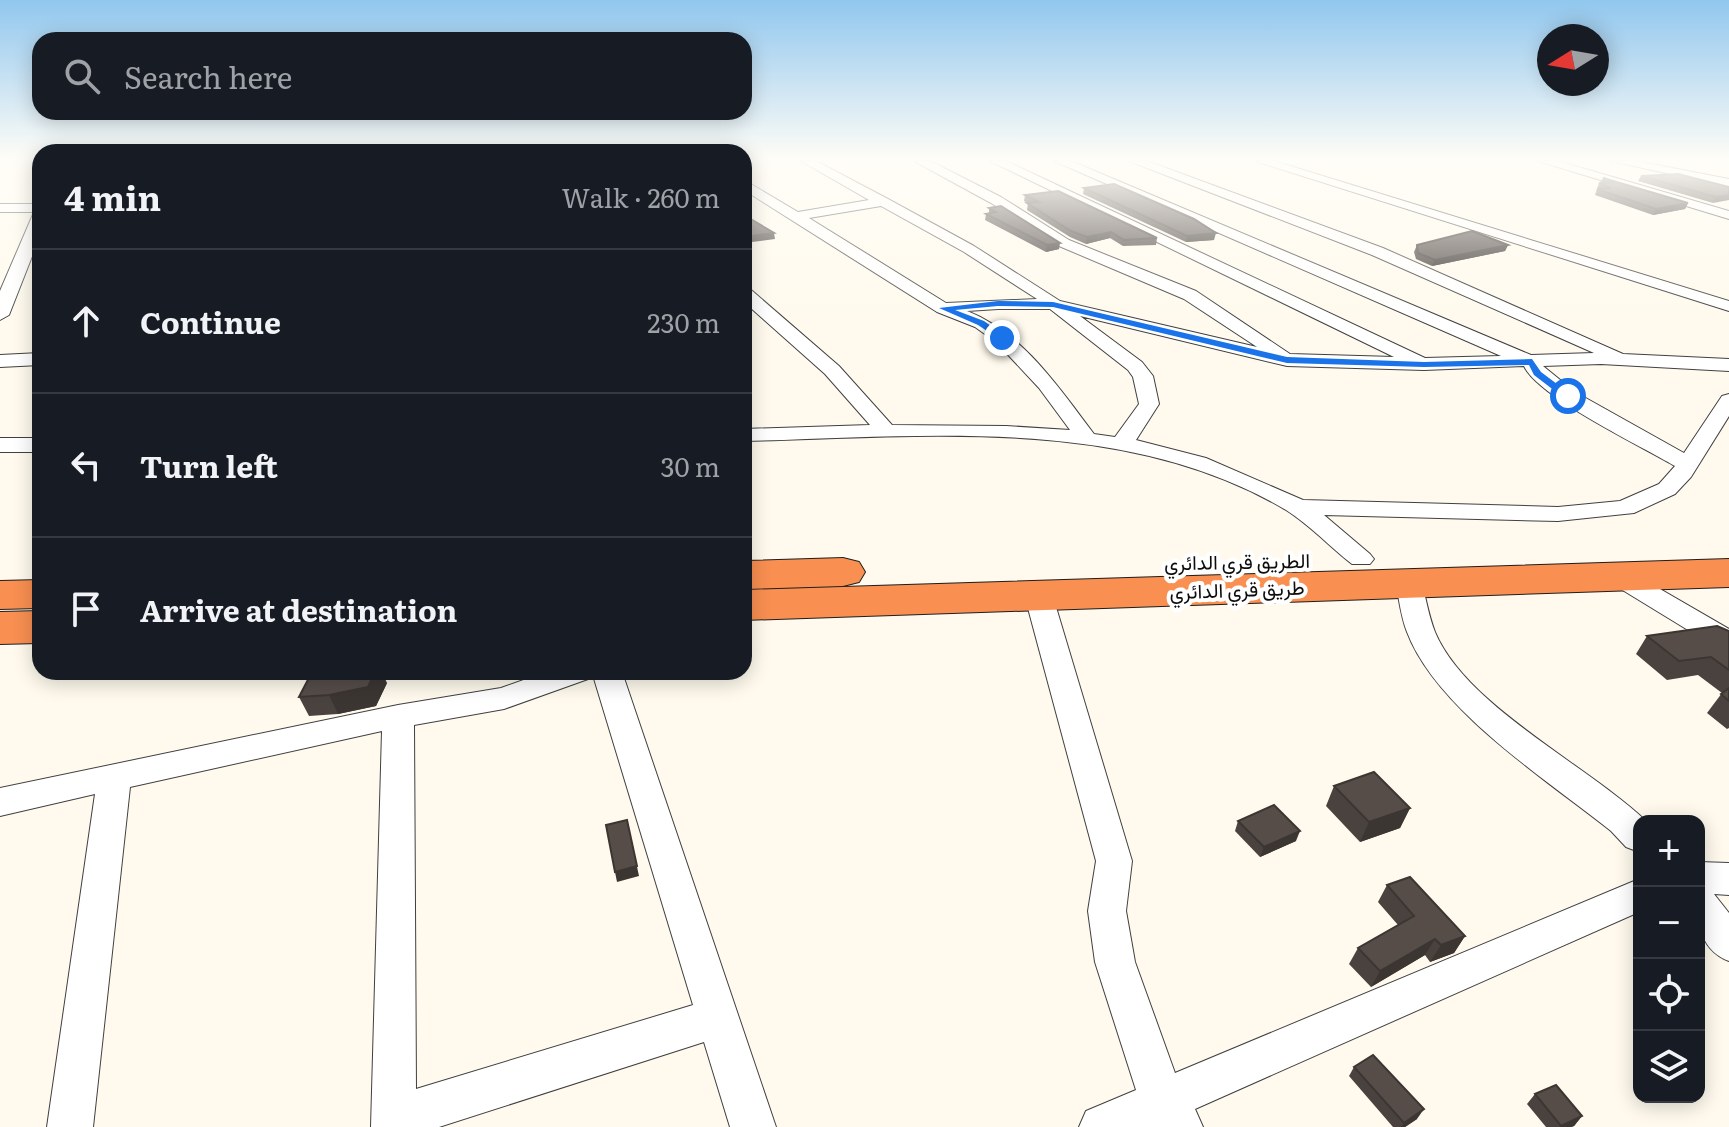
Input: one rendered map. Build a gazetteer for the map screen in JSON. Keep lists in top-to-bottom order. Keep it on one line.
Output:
{"streets":{"highway":["الطريق قري الدائري","طريق قري الدائري"]},"north":"left","page":{"search":"Search here","heading":["4 min","Walk · 260 m"],"list":[["Continue","230 m"],["Turn left","30 m"],"Arrive at destination"],"map_buttons":["+","−"]}}
